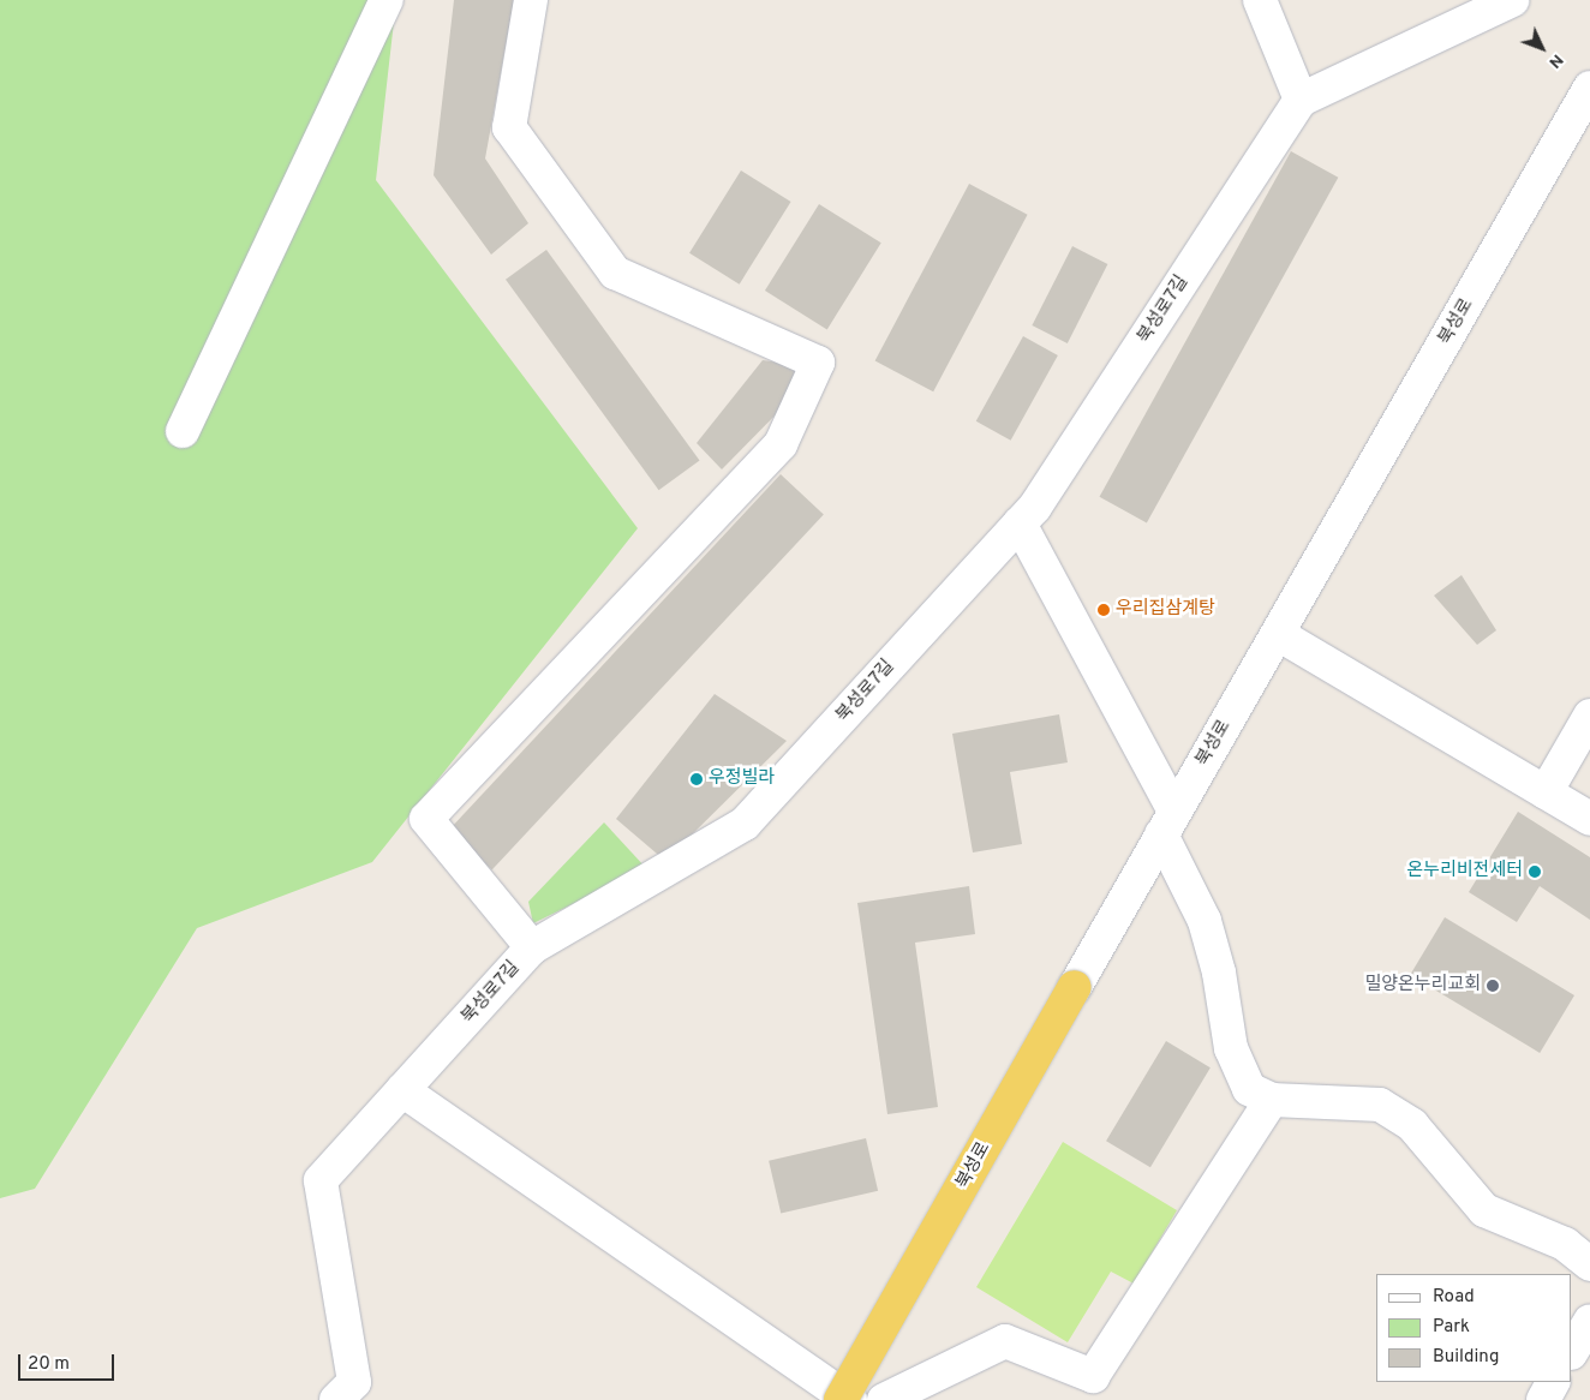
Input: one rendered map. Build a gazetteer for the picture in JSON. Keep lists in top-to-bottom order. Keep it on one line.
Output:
{"streets":{"main road":["북성로"],"street":["북성로7길"]},"places":["우리집삼계탕","우정빌라","온누리비전세터","밀양온누리교회"],"legend":["Road","Park","Building"],"scale_bar":"20 m","north":"bottom right"}
